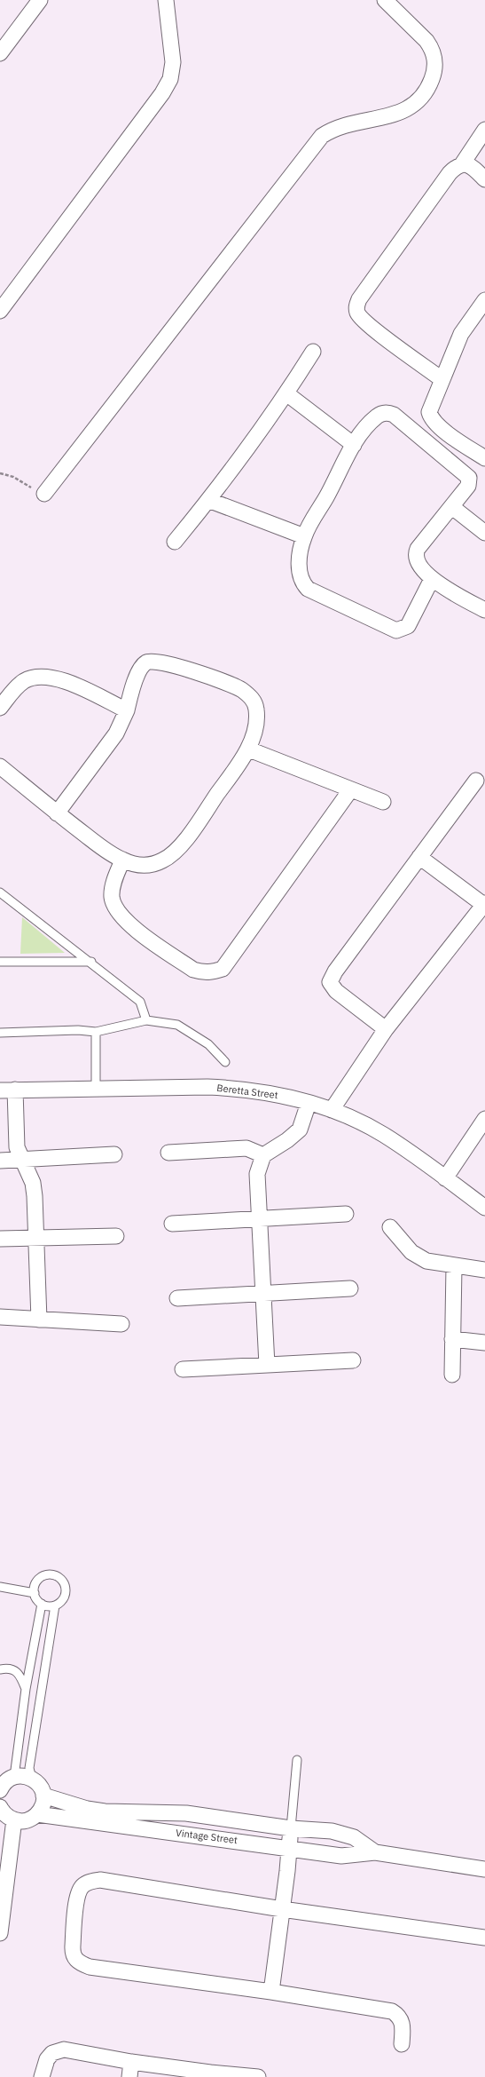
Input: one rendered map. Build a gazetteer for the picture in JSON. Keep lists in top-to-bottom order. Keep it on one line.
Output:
{"streets":{"street":["Beretta Street","Vintage Street"]}}
